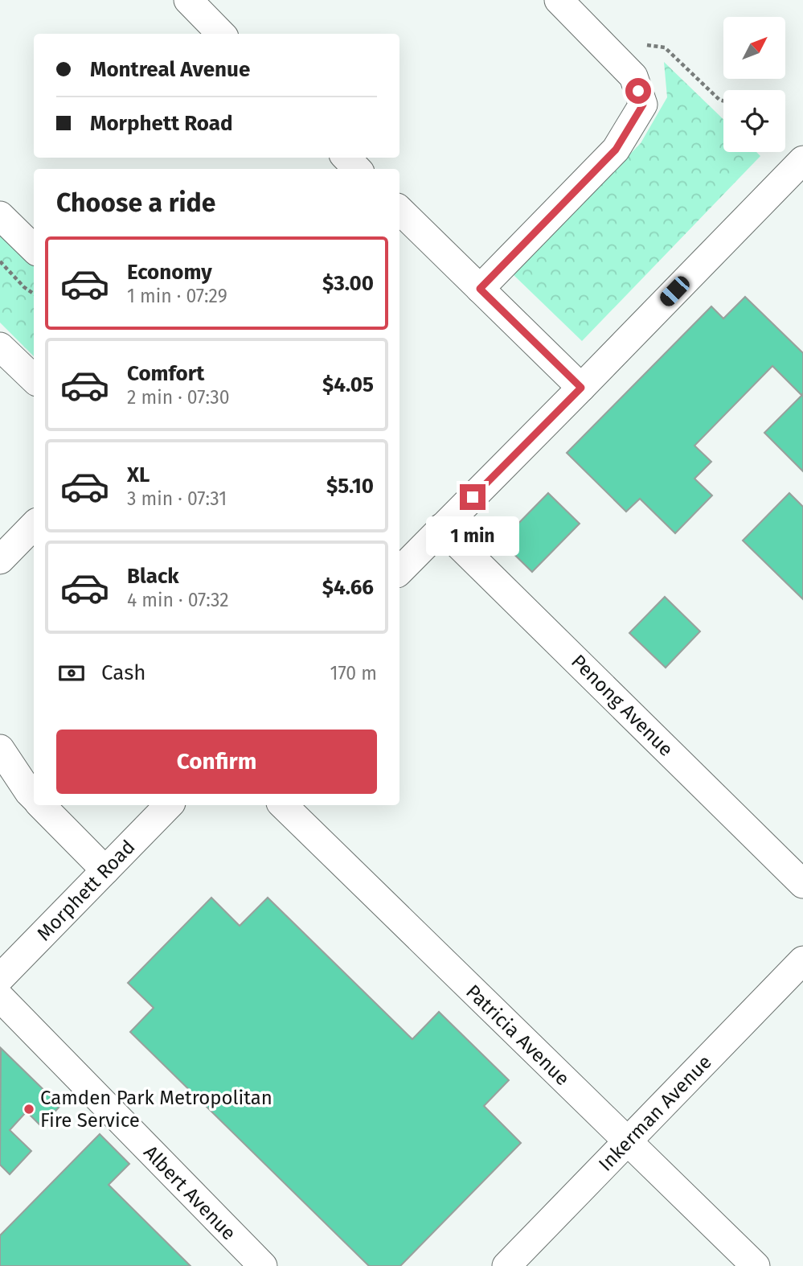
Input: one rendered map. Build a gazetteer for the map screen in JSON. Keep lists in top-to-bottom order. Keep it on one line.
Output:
{"streets":{"street":["Penong Avenue","Morphett Road","Patricia Avenue","Inkerman Avenue","Albert Avenue"]},"crossings":[["Patricia Avenue","Inkerman Avenue"]],"places":["Camden Park Metropolitan Fire Service"],"north":"top right","page":{"banner":["Montreal Avenue","Morphett Road"],"heading":"Choose a ride","list":[{"name":"Economy","note":"1 min · 07:29","value":"$3.00"},{"name":"Comfort","note":"2 min · 07:30","value":"$4.05"},{"name":"XL","note":"3 min · 07:31","value":"$5.10"},{"name":"Black","note":"4 min · 07:32","value":"$4.66"}],"bubble":"1 min","pay":["Cash","170 m"],"buttons":"Confirm"}}
